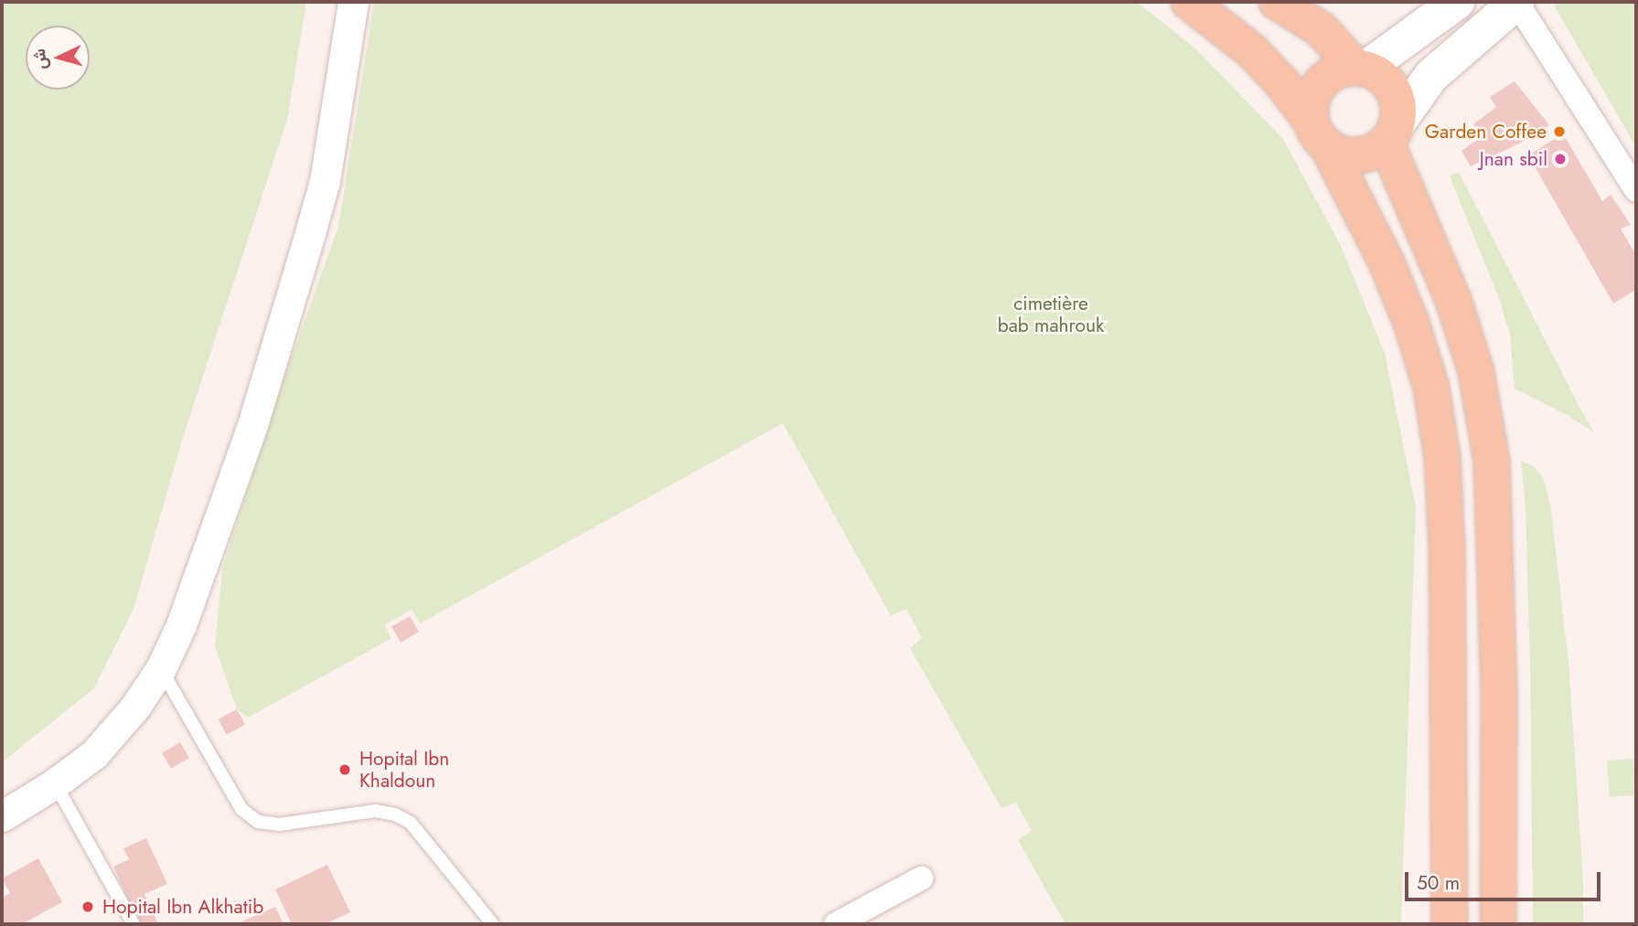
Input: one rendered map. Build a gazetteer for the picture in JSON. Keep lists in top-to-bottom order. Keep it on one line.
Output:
{"parks":["cimetière bab mahrouk"],"places":["Garden Coffee","Jnan sbil","Hopital Ibn Khaldoun","Hopital Ibn Alkhatib"],"scale_bar":"50 m","north":"left"}
